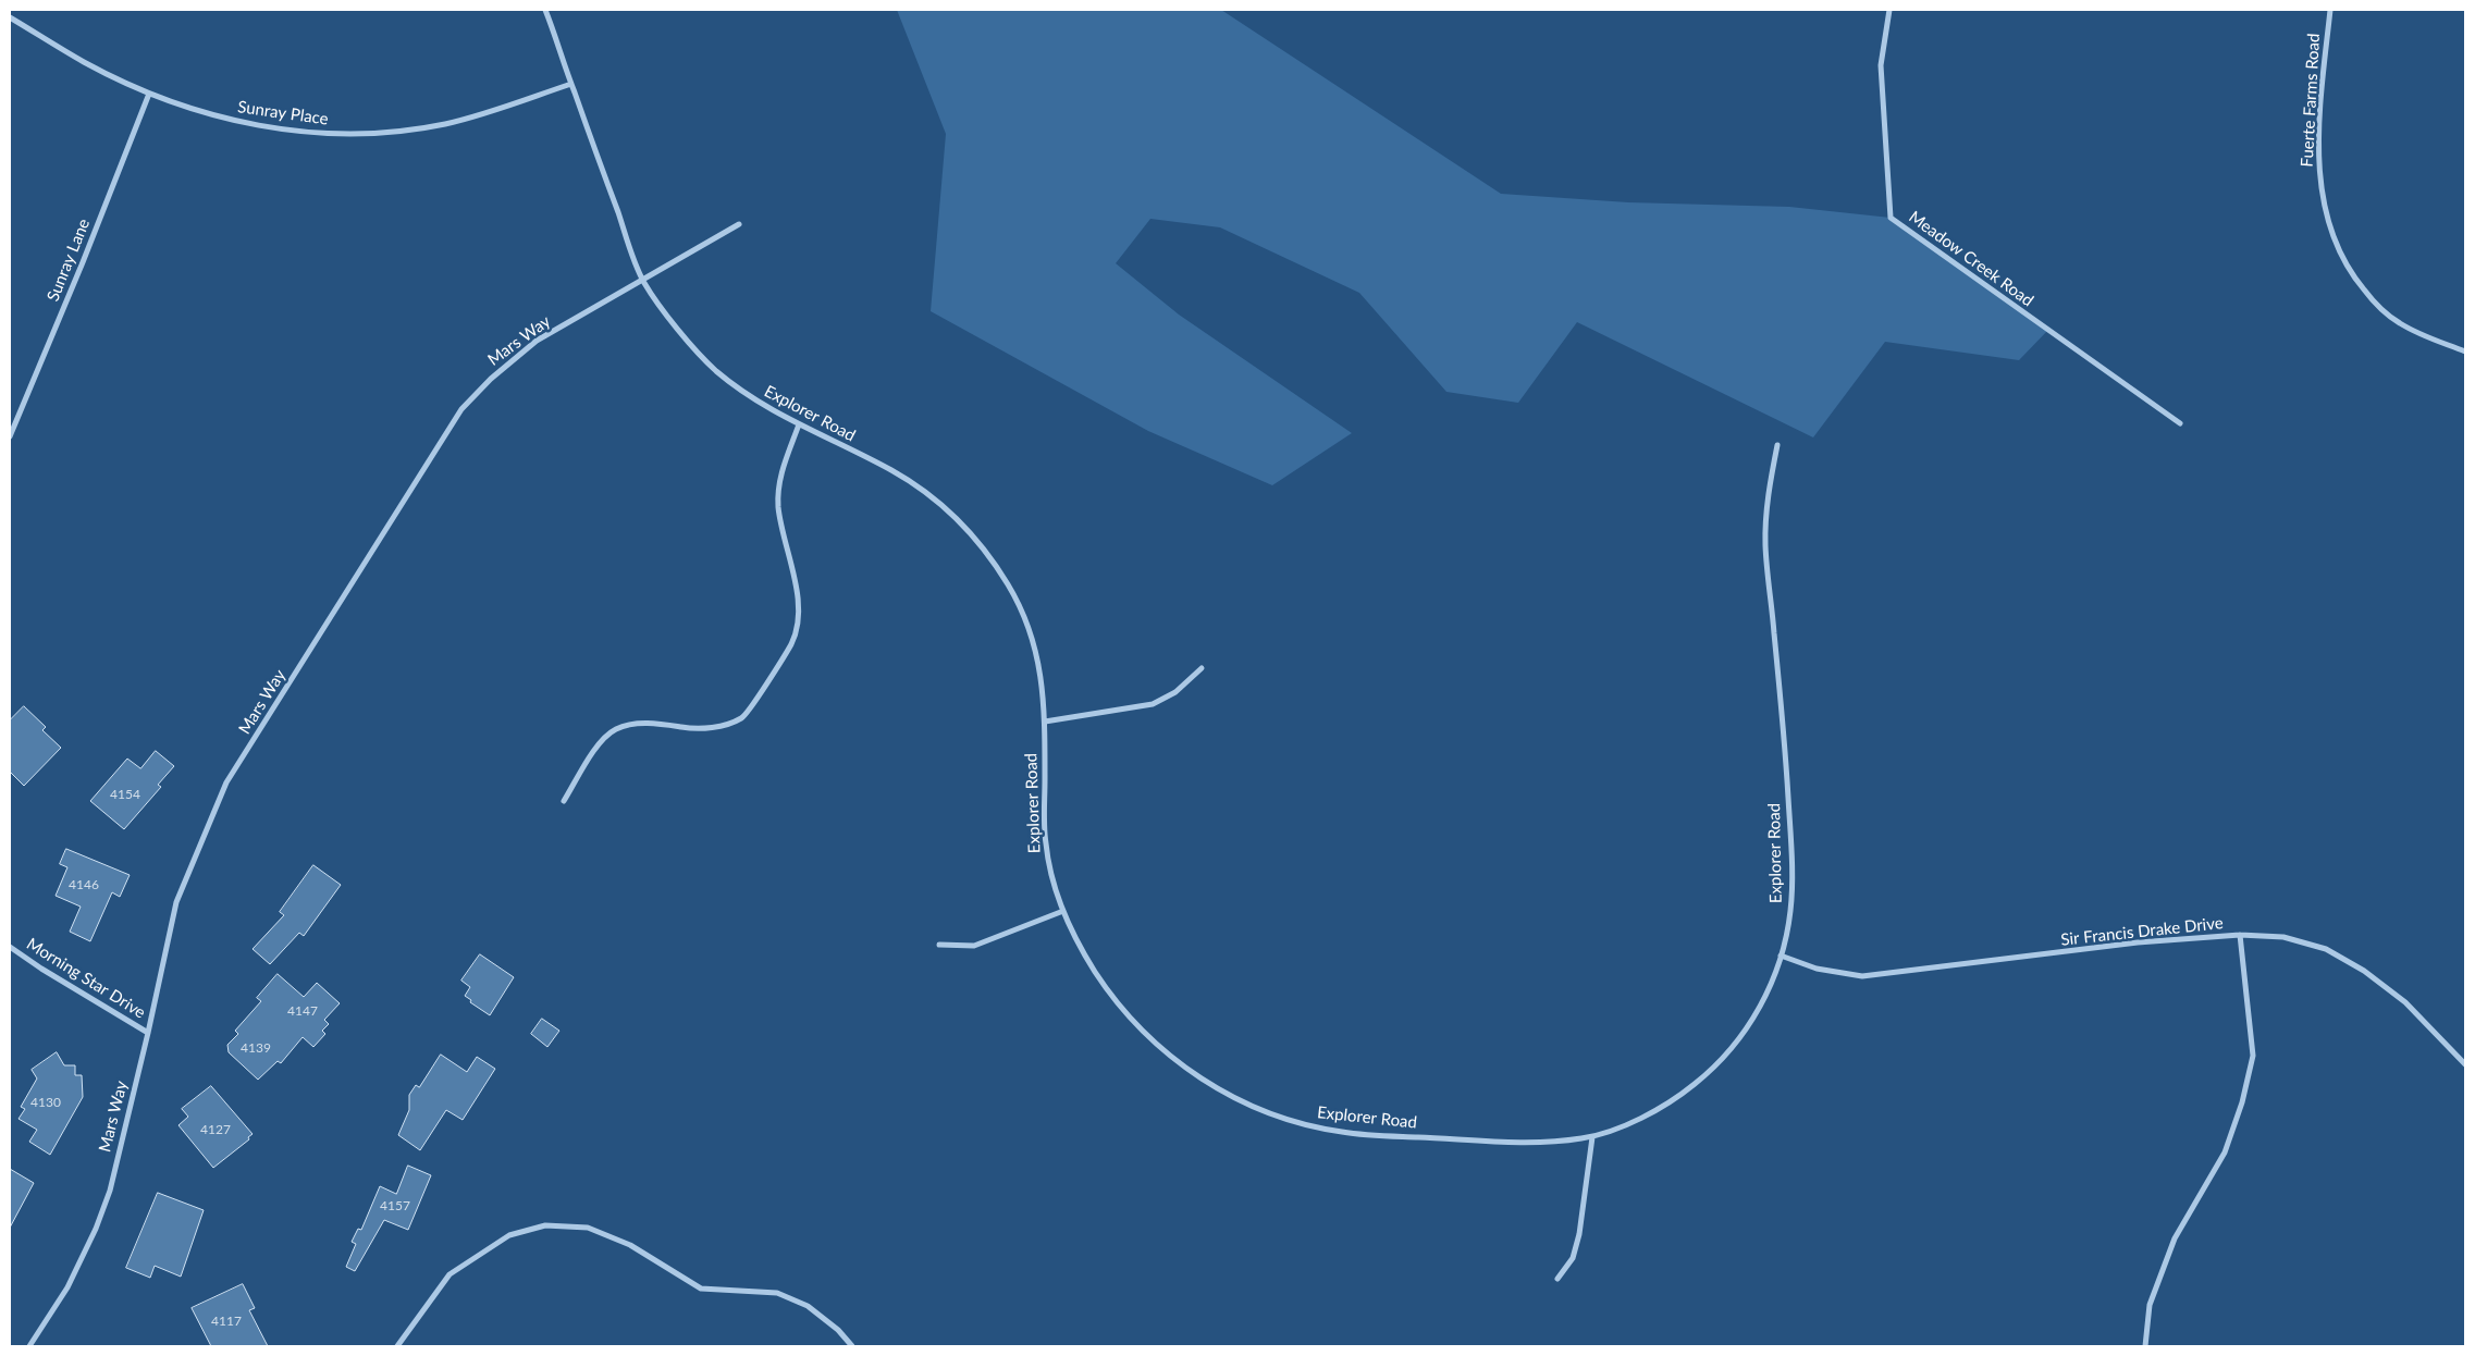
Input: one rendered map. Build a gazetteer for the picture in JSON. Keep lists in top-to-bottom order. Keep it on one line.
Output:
{"streets":{"street":["Fuerte Farms Road","Sunray Place","Meadow Creek Road","Sunray Lane","Mars Way","Explorer Road","Sir Francis Drake Drive","Morning Star Drive"]},"crossings":[["Sunray Place","Sunray Lane"],["Sunray Place","Explorer Road"],["Mars Way","Explorer Road"],["Mars Way","Morning Star Drive"],["Explorer Road","Sir Francis Drake Drive"]],"house_numbers":["4154","4146","4147","4139","4130","4127","4157","4117"]}
